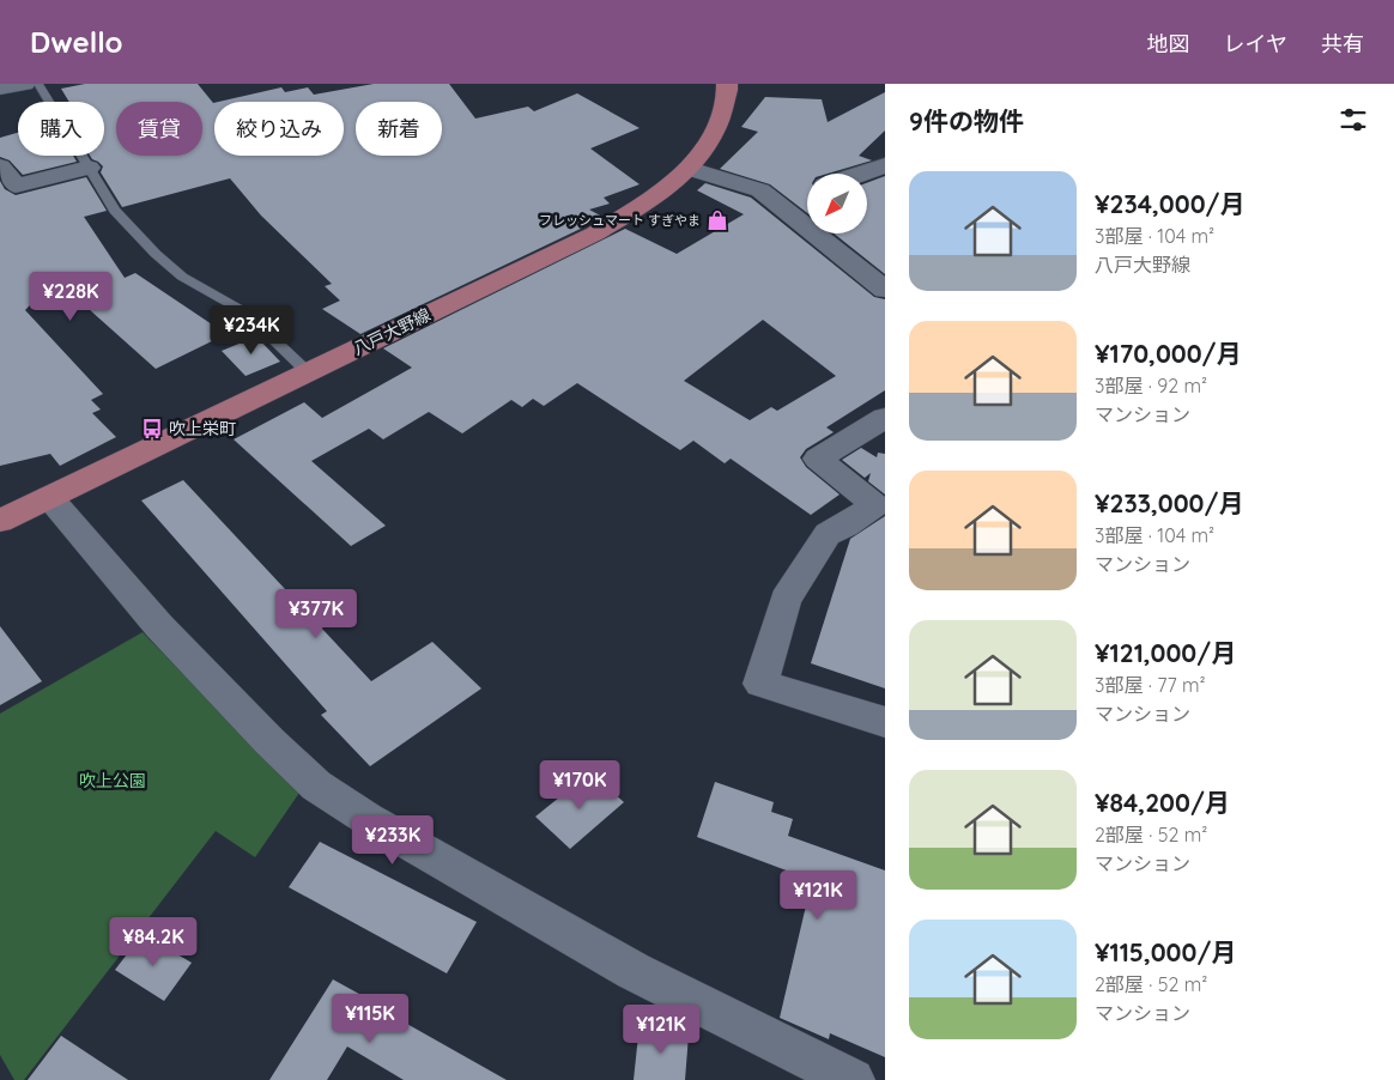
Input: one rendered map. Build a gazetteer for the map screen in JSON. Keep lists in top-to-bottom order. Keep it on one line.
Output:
{"streets":{"main road":["八戸大野線"]},"parks":["吹上公園"],"places":{"shop":["フレッシュマート すぎやま"],"bus stop":["吹上栄町"]},"north":"bottom left","page":{"header":"Dwello","nav":["地図","レイヤ","共有"],"heading":"9件の物件","chip":["購入","賃貸","絞り込み","新着"],"list":[{"name":"¥234,000/月","note":"3部屋 · 104 m² · 八戸大野線"},{"name":"¥170,000/月","note":"3部屋 · 92 m² · マンション"},{"name":"¥233,000/月","note":"3部屋 · 104 m² · マンション"},{"name":"¥121,000/月","note":"3部屋 · 77 m² · マンション"},{"name":"¥84,200/月","note":"2部屋 · 52 m² · マンション"},{"name":"¥115,000/月","note":"2部屋 · 52 m² · マンション"}],"price":["¥228K","¥234K","¥377K","¥170K","¥233K","¥121K","¥84.2K","¥115K","¥121K"]}}
